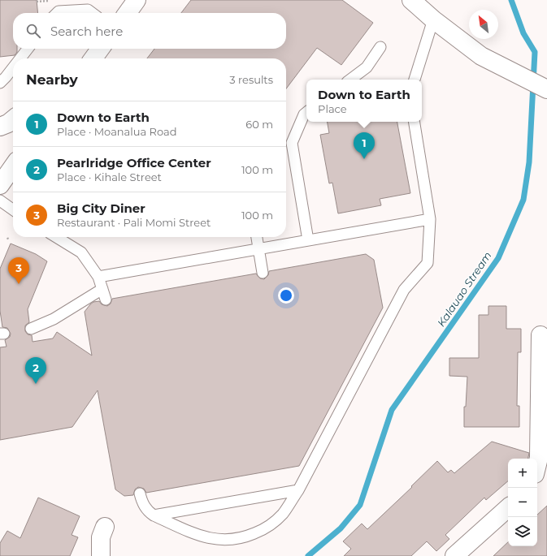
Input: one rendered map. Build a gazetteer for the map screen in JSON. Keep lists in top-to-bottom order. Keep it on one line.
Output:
{"water":["Kalauao Stream"],"north":"top left","page":{"search":"Search here","heading":["Nearby","3 results"],"popup":["Down to Earth","Place"],"list":[{"mark":"1","name":"Down to Earth","note":"Place · Moanalua Road","value":"60 m"},{"mark":"2","name":"Pearlridge Office Center","note":"Place · Kihale Street","value":"100 m"},{"mark":"3","name":"Big City Diner","note":"Restaurant · Pali Momi Street","value":"100 m"}],"pins":["1","3","2"],"map_buttons":["+","−"]}}
